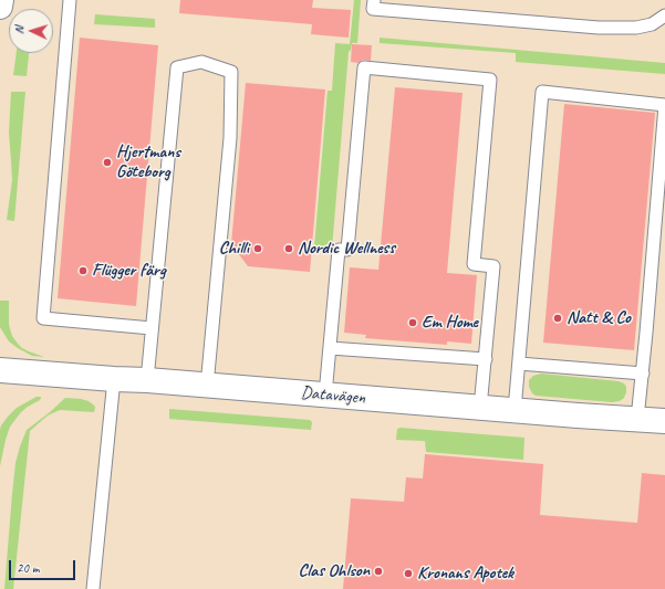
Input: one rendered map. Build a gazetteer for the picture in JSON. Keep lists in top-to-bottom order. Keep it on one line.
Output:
{"streets":{"street":["Datavägen"]},"places":["Hjertmans Göteborg","Chilli","Nordic Wellness","Flügger färg","Natt & Co","Em Home","Clas Ohlson","Kronans Apotek"],"scale_bar":"20 m","north":"left"}
